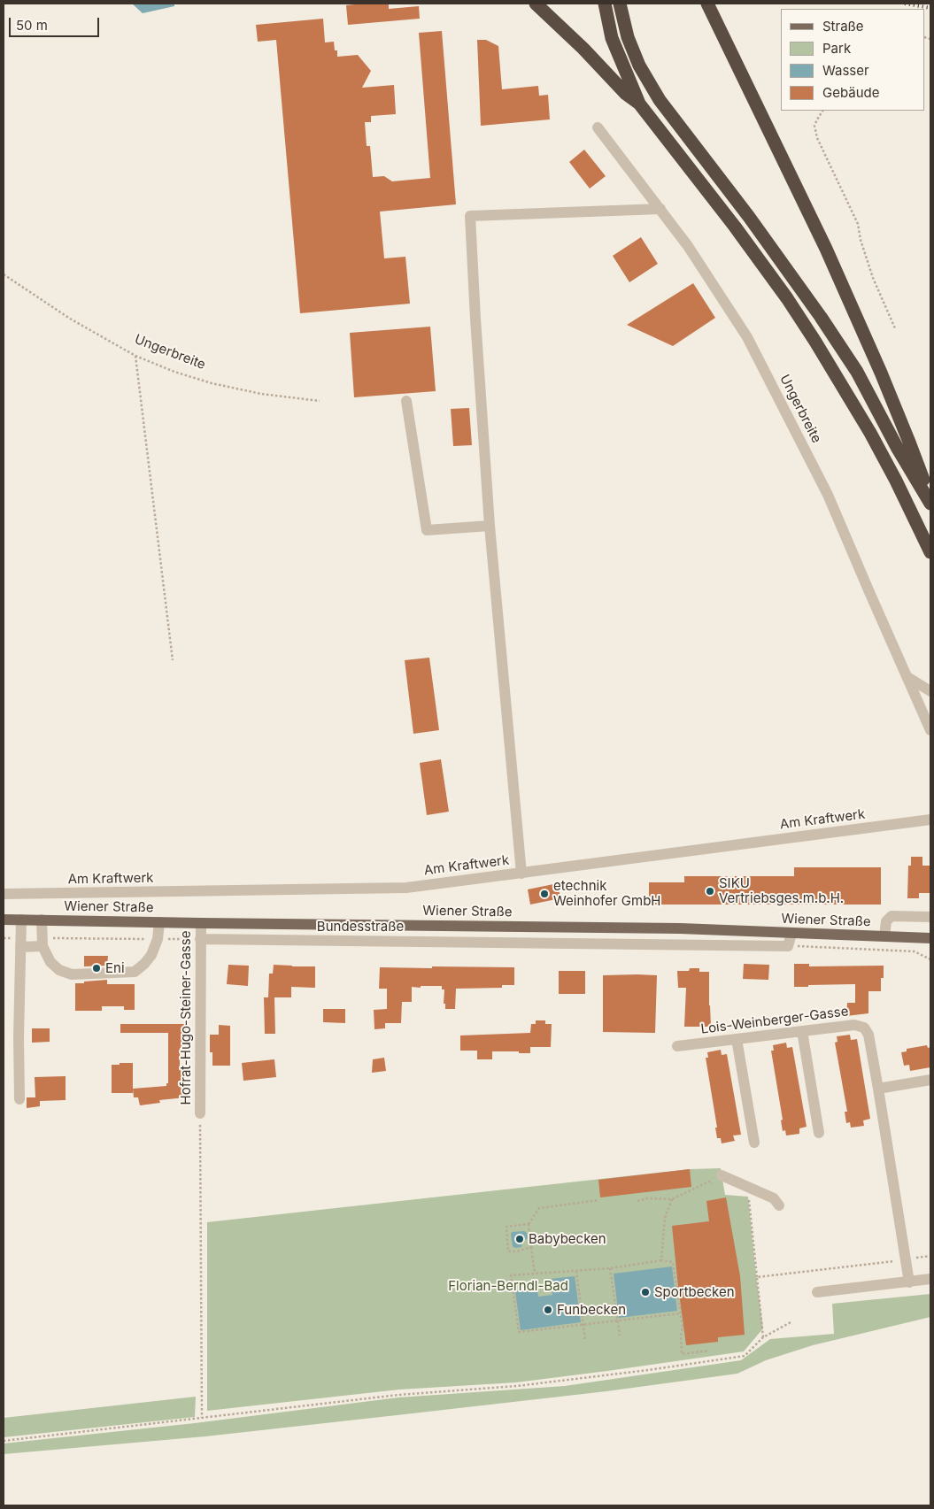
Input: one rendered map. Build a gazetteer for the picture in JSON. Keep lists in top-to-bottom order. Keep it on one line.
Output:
{"streets":{"main road":["Wiener Straße"],"street":["Ungerbreite","Am Kraftwerk","Bundesstraße","Hofrat-Hugo-Steiner-Gasse","Lois-Weinberger-Gasse"]},"crossings":[["Wiener Straße","Hofrat-Hugo-Steiner-Gasse"],["Bundesstraße","Hofrat-Hugo-Steiner-Gasse"]],"parks":["Florian-Berndl-Bad"],"places":["SIKU Vertriebsges.m.b.H.","etechnik Weinhofer GmbH","Eni","Babybecken","Sportbecken","Funbecken"],"legend":["Straße","Park","Wasser","Gebäude"],"scale_bar":"50 m"}
